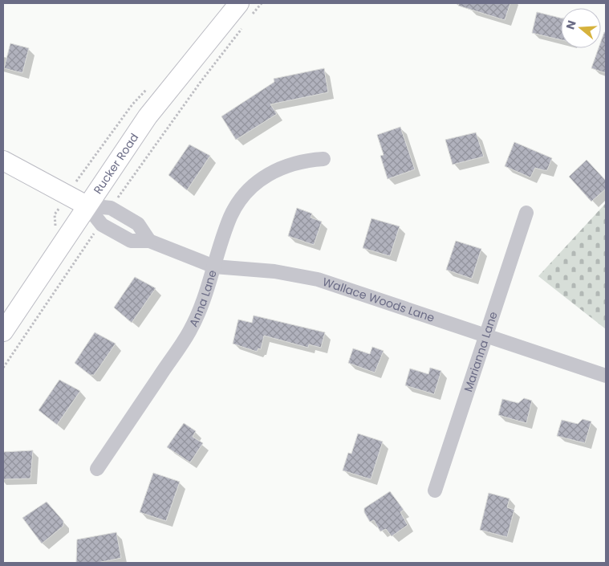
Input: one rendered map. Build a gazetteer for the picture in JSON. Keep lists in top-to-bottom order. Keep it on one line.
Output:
{"streets":{"main road":["Rucker Road"],"street":["Anna Lane","Wallace Woods Lane","Marianna Lane"]},"crossings":[["Rucker Road","Wallace Woods Lane"],["Anna Lane","Wallace Woods Lane"],["Wallace Woods Lane","Marianna Lane"]],"north":"left"}
